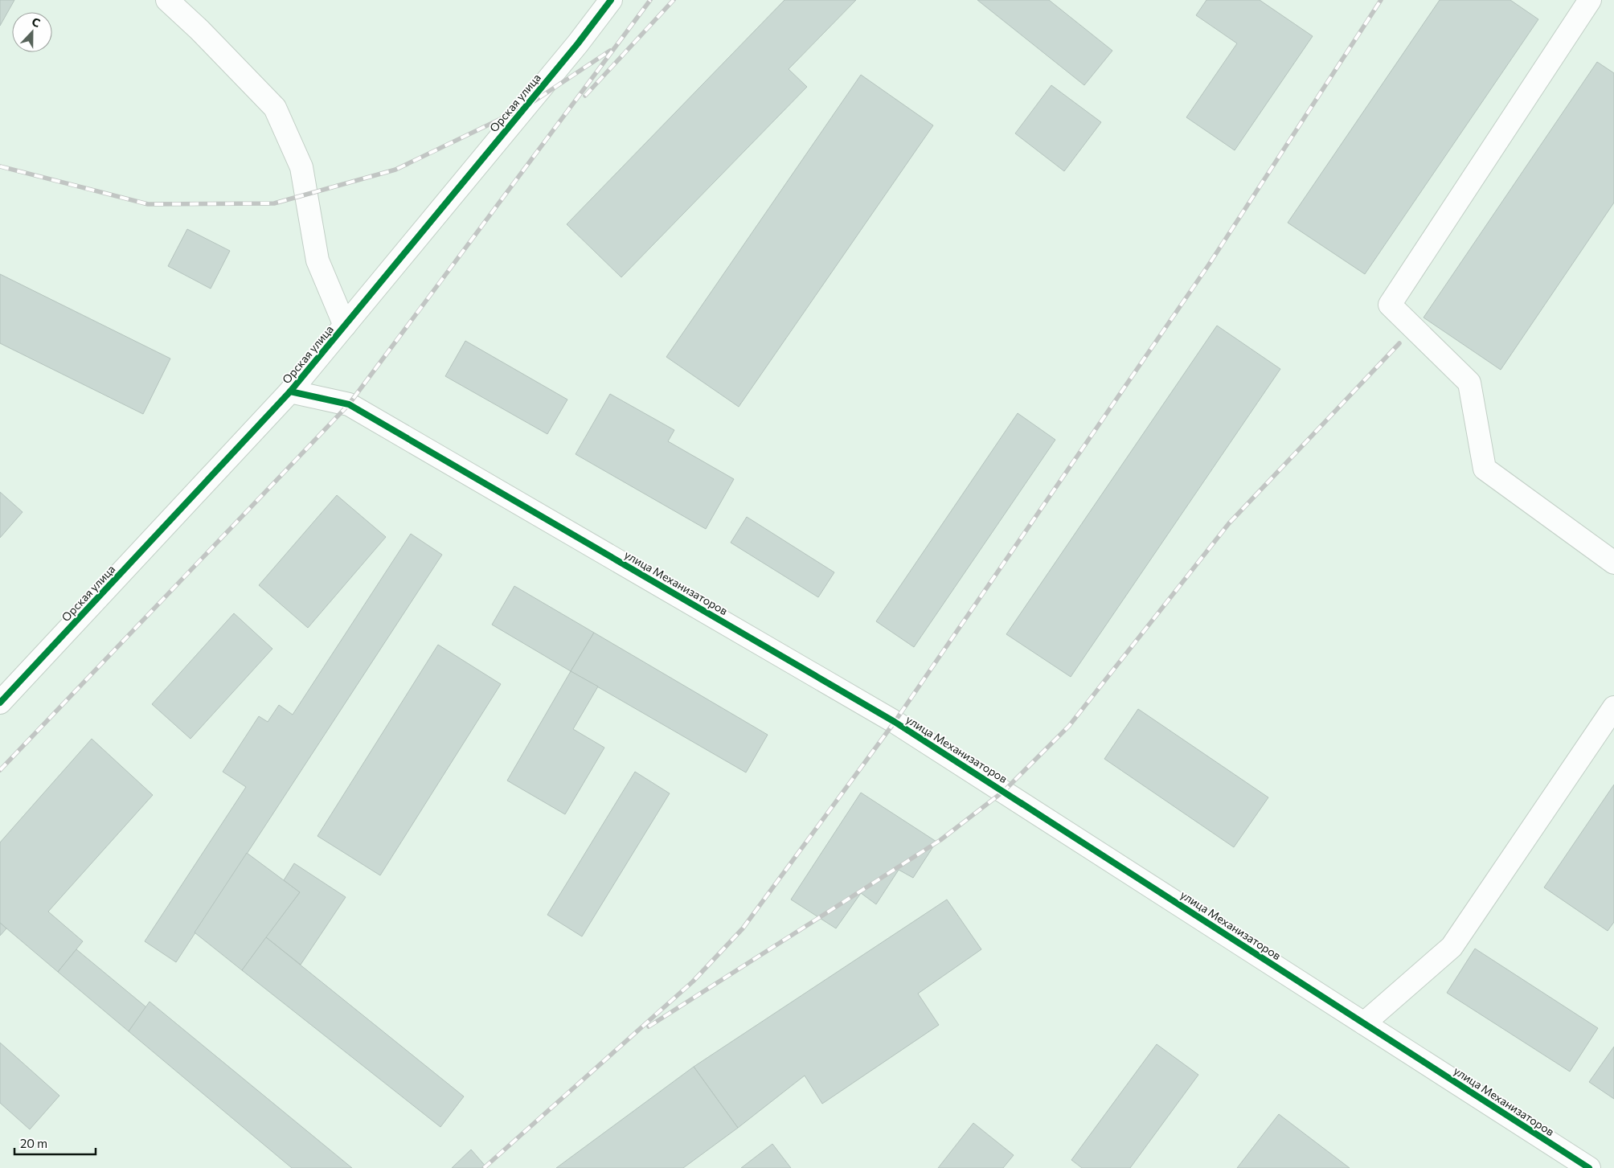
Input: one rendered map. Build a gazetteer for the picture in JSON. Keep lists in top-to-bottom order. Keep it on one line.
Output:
{"streets":{"street":["Орская улица","улица Механизаторов"]},"crossings":[["Орская улица","улица Механизаторов"]],"scale_bar":"20 m","north":"top"}
